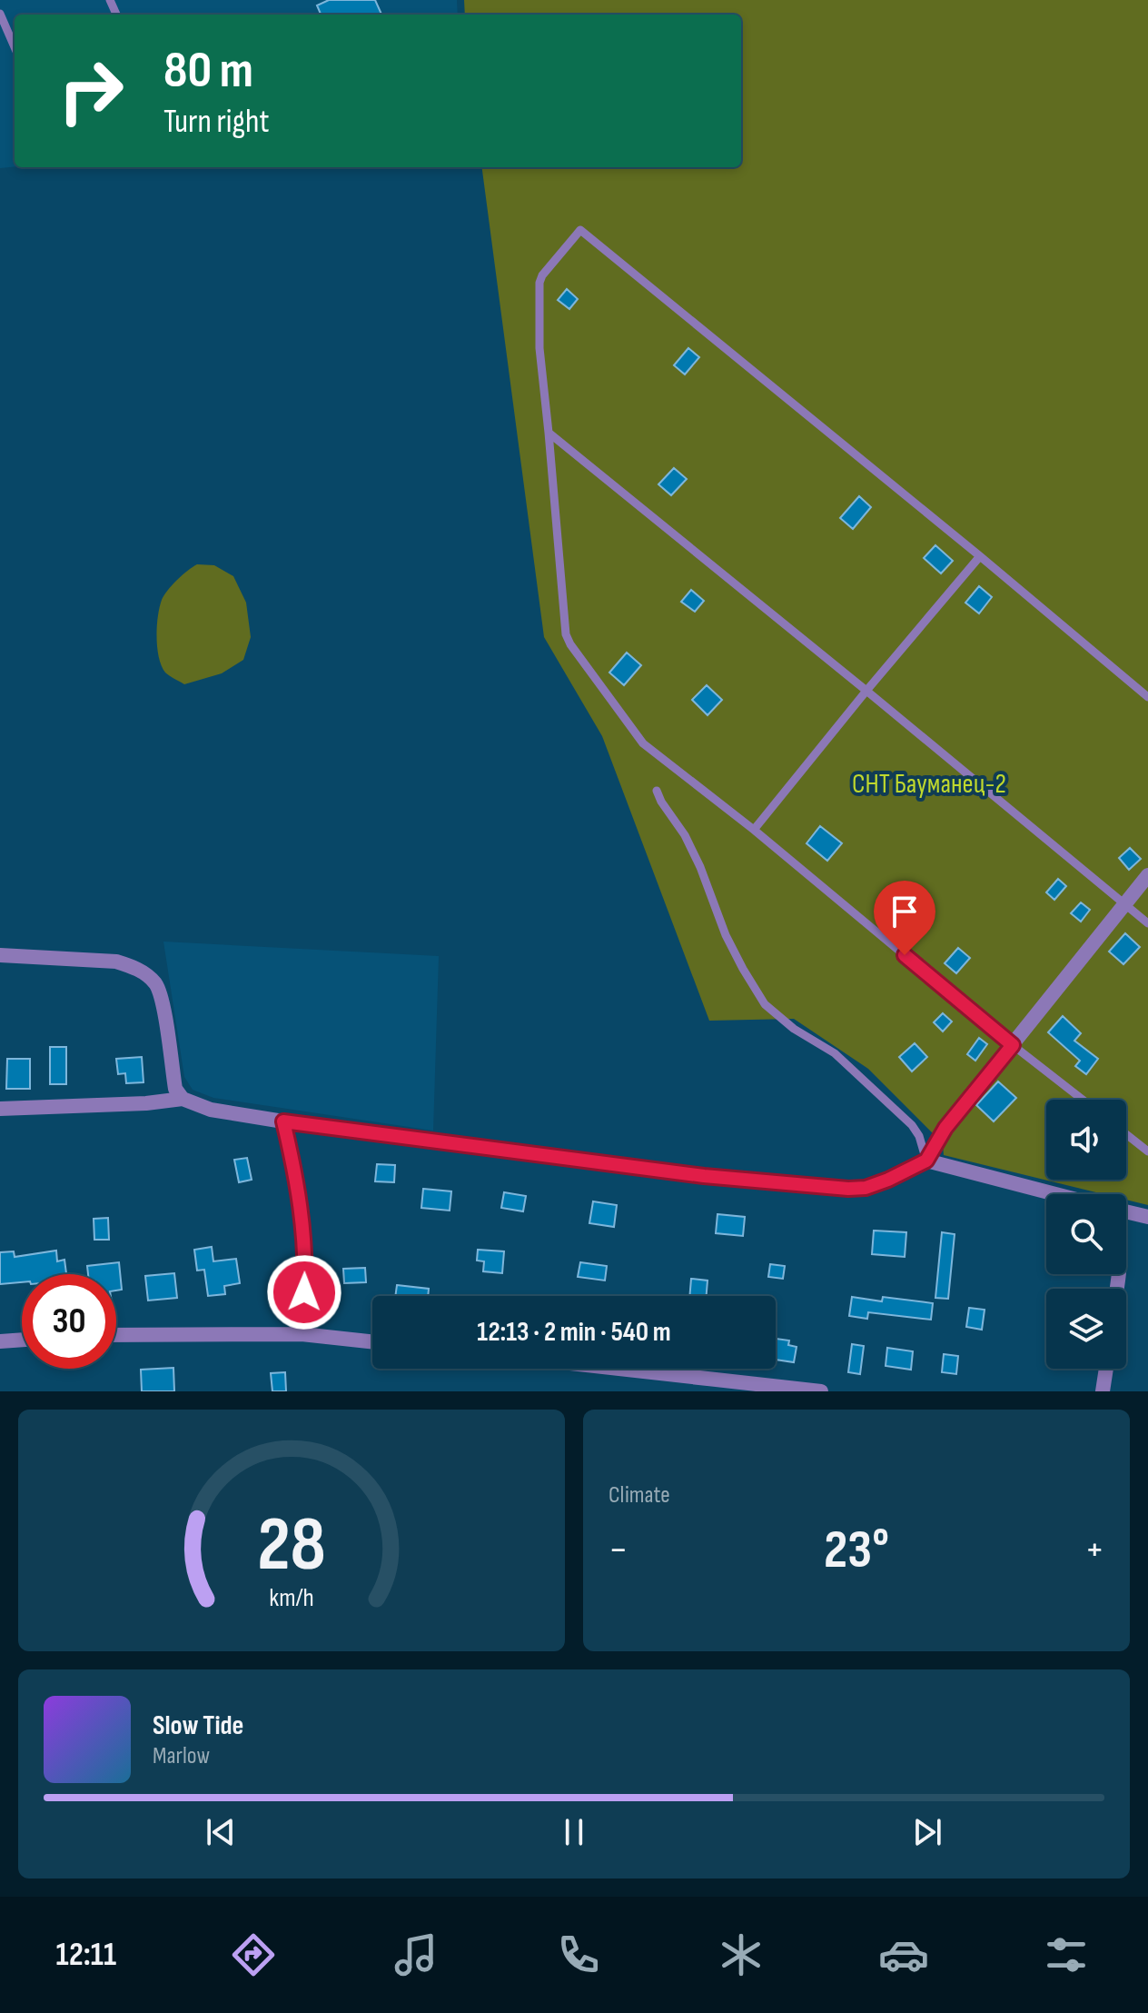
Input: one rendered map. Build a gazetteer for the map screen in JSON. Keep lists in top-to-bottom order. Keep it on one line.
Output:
{"parks":["СНТ Бауманец-2"],"page":{"turn":["80 m","Turn right"],"limit":"30","trip":"12:13 · 2 min · 540 m","tile":"Climate","heat":["−","23°","+"],"song":["Slow Tide","Marlow"],"tabs":"12:11","gauge":["28","km/h"]}}
